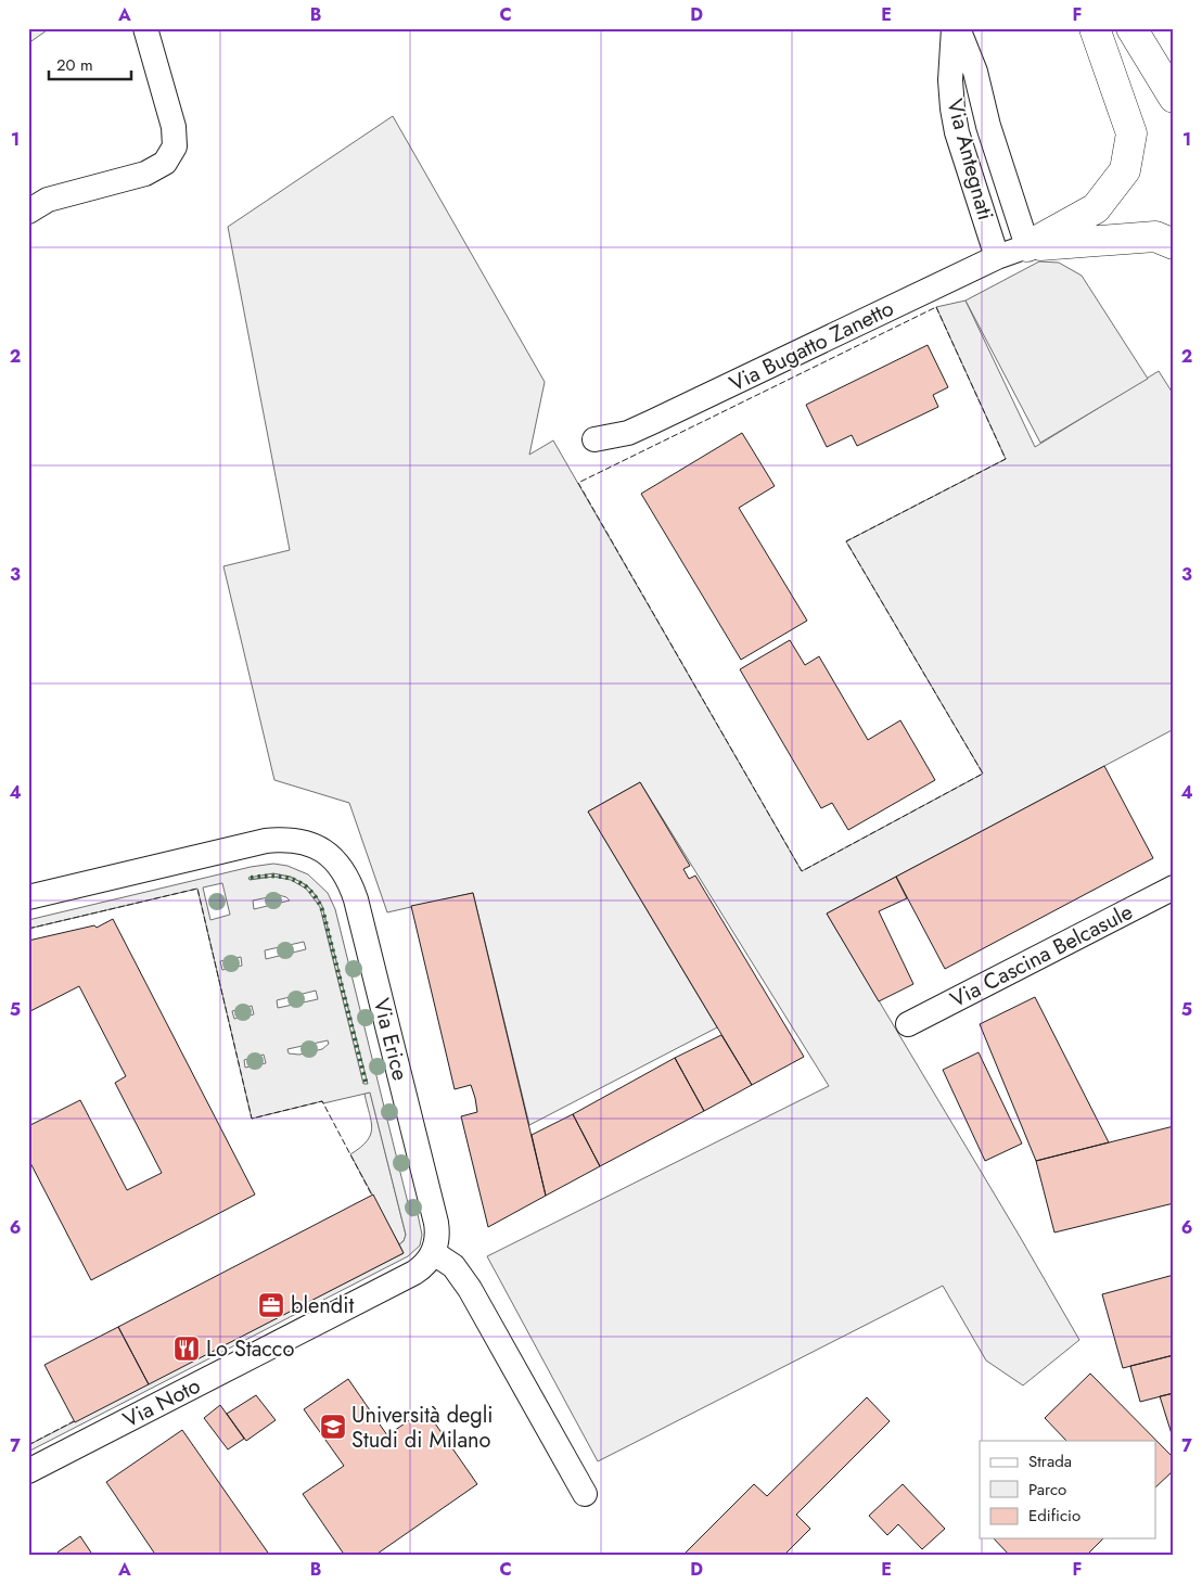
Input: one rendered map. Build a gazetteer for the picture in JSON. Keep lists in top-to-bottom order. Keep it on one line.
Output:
{"streets":{"street":["Via Antegnati","Via Bugatto Zanetto","Via Cascina Belcasule","Via Erice","Via Noto"]},"crossings":[["Via Antegnati","Via Bugatto Zanetto"],["Via Erice","Via Noto"]],"places":{"office":["blendit"],"restaurant":["Lo Stacco"],"school or university":["Università degli Studi di Milano"]},"legend":["Strada","Parco","Edificio"],"scale_bar":"20 m","grid":{"columns":["A","B","C","D","E","F"],"rows":["1","2","3","4","5","6","7"]}}
